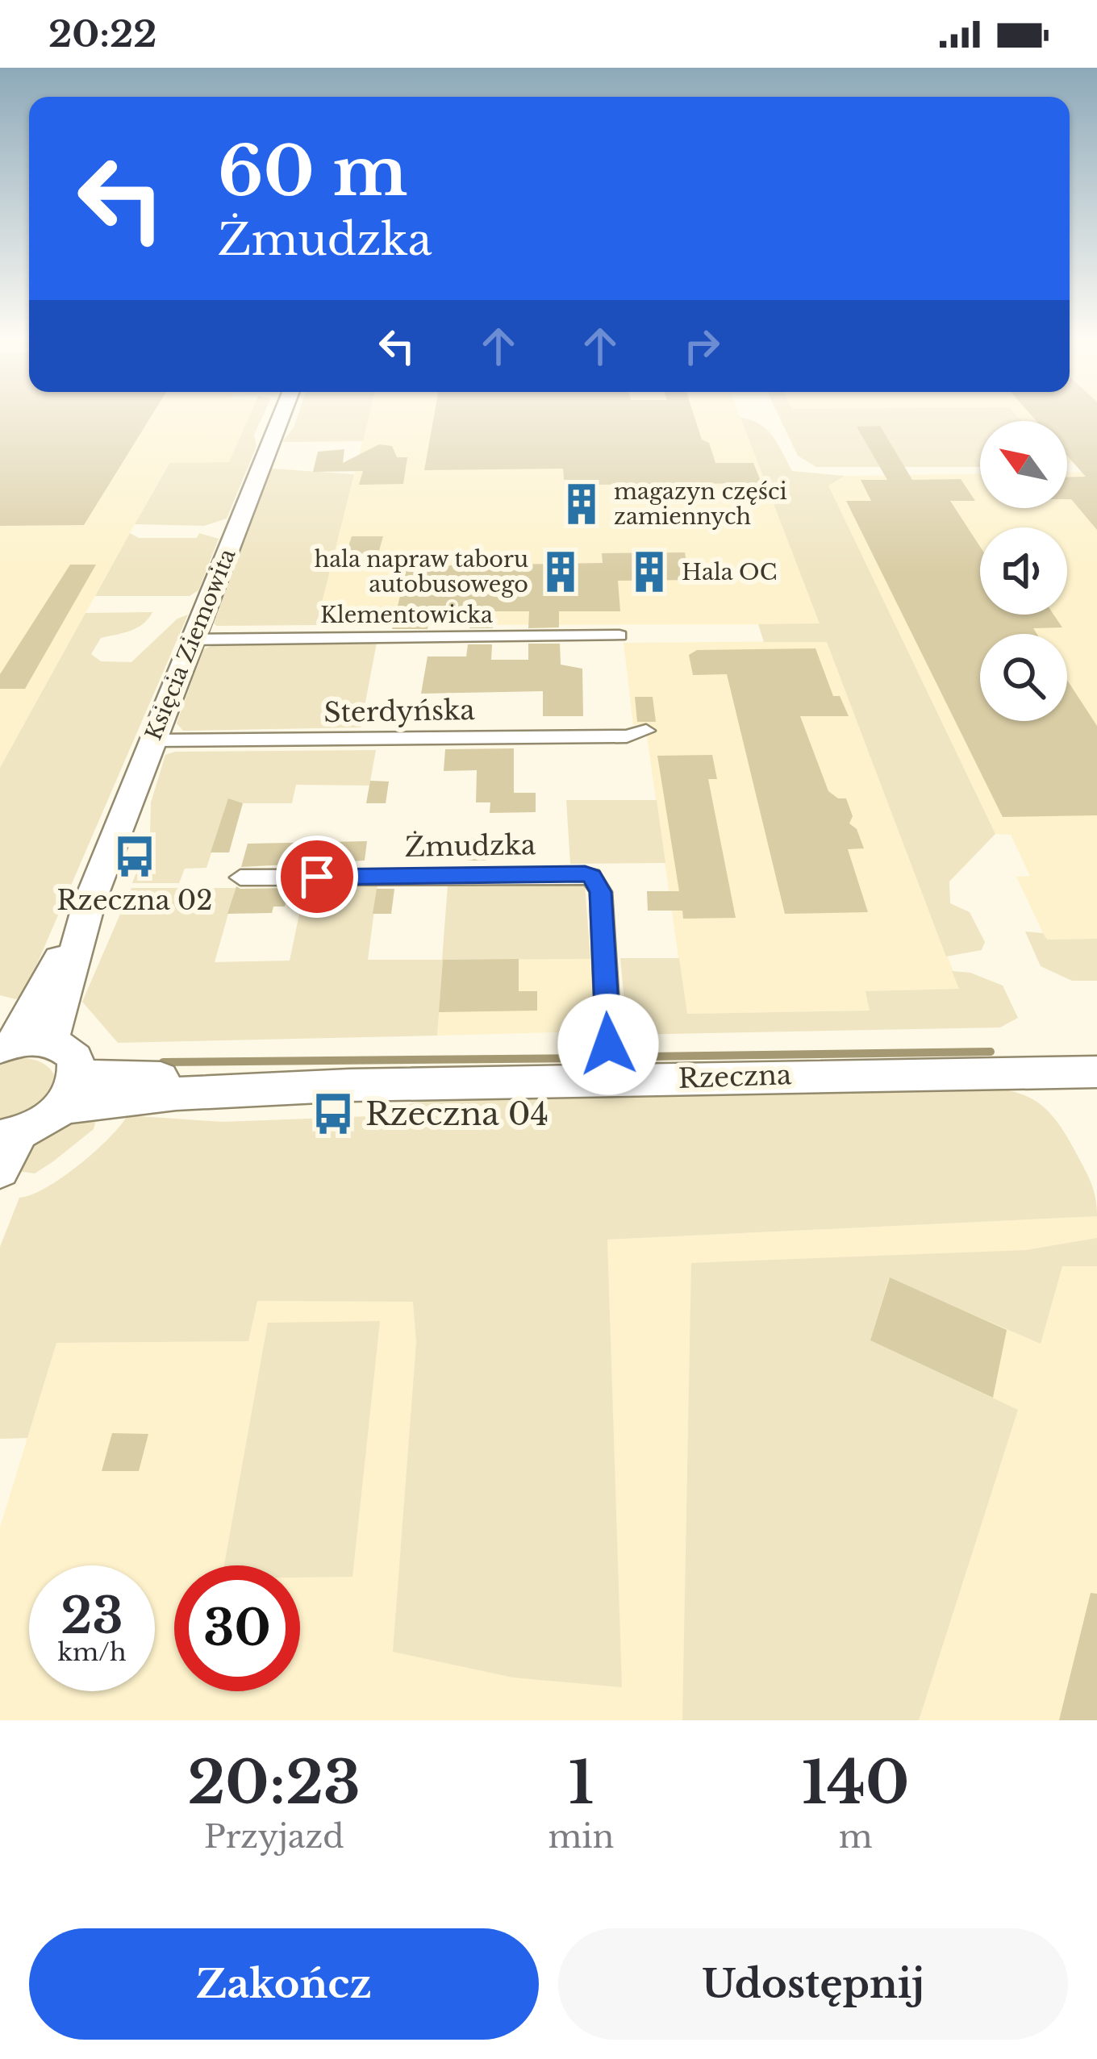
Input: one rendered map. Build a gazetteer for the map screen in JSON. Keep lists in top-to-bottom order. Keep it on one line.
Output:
{"streets":{"street":["Klementowicka","Księcia Ziemowita","Sterdyńska","Żmudzka","Rzeczna"]},"crossings":[["Klementowicka","Księcia Ziemowita"],["Księcia Ziemowita","Sterdyńska"],["Żmudzka","Rzeczna"]],"places":{"building":["magazyn części zamiennych","hala napraw taboru autobusowego","Hala OC"],"bus stop":["Rzeczna 02","Rzeczna 04"]},"north":"top left","page":{"status":"20:22","turn":["60 m","Żmudzka"],"speed":"23 km/h","limit":"30","eta":["20:23","Przyjazd","1","min","140","m"],"buttons":["Zakończ","Udostępnij"]}}
